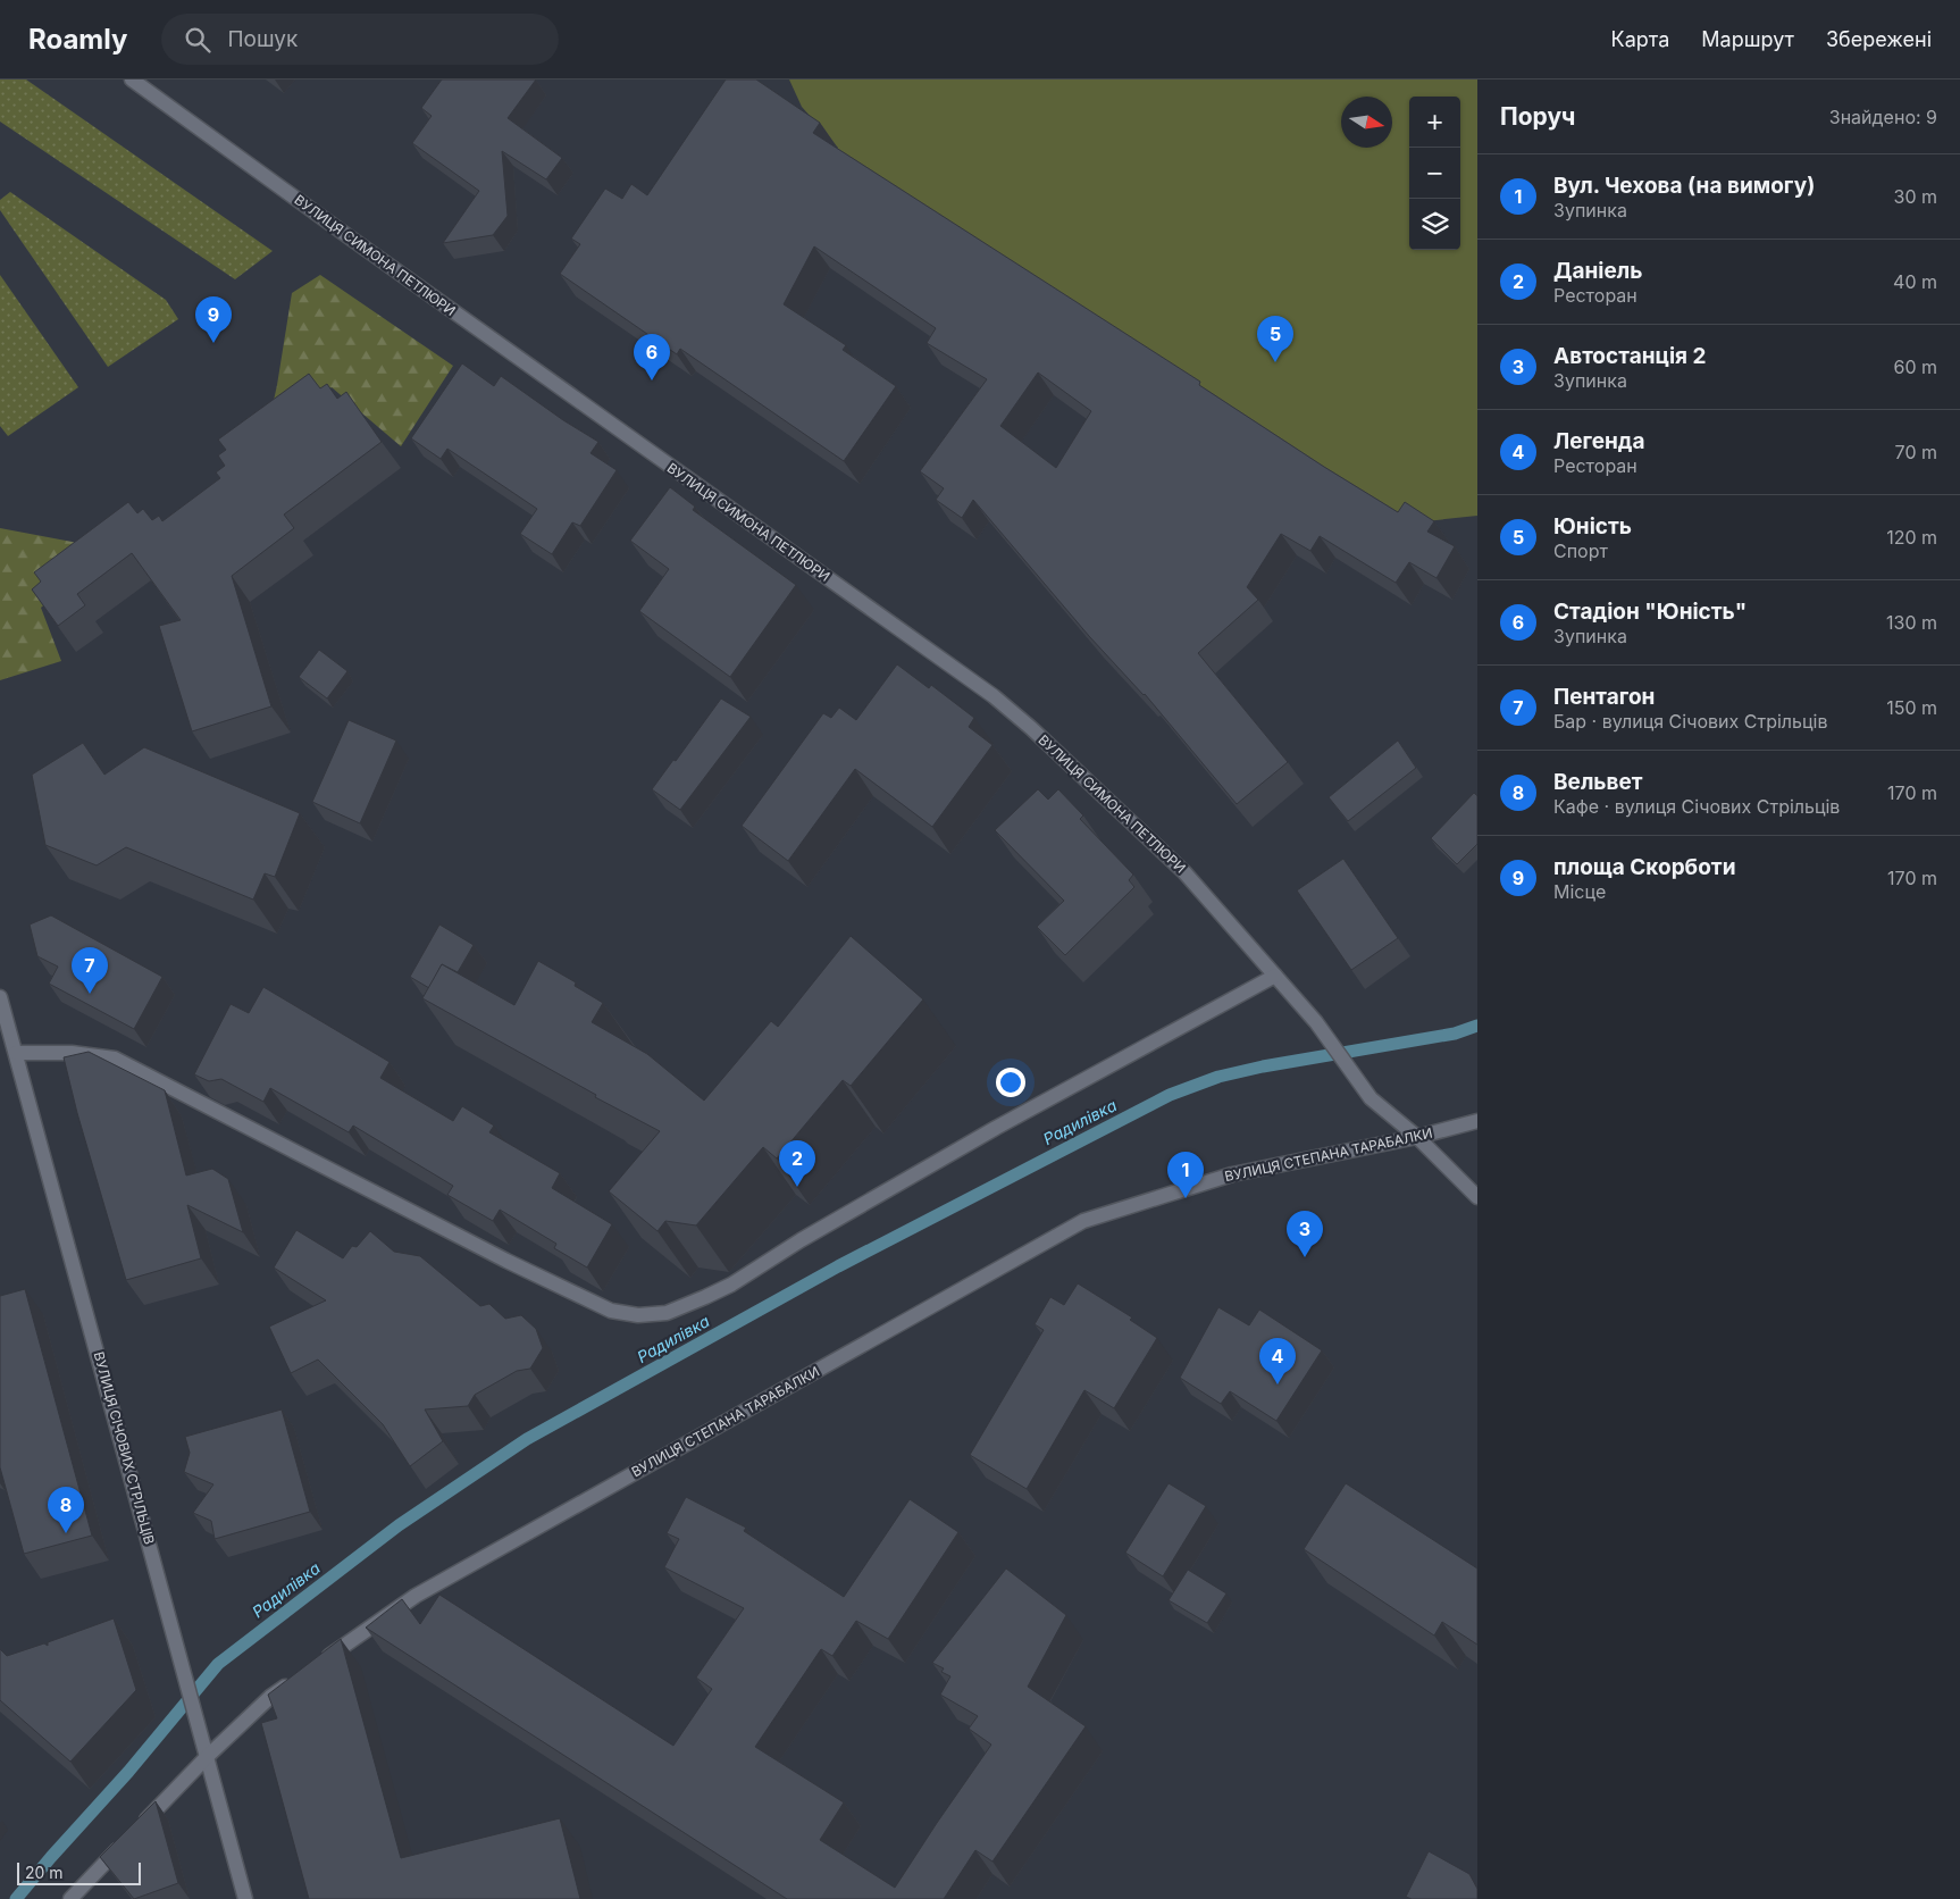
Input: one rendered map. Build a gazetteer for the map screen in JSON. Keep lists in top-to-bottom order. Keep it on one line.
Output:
{"streets":{"street":["ВУЛИЦЯ СИМОНА ПЕТЛЮРИ","ВУЛИЦЯ СТЕПАНА ТАРАБАЛКИ","ВУЛИЦЯ СІЧОВИХ СТРІЛЬЦІВ"]},"crossings":[["ВУЛИЦЯ СИМОНА ПЕТЛЮРИ","ВУЛИЦЯ СТЕПАНА ТАРАБАЛКИ"]],"water":["Радилівка"],"scale_bar":"20 m","north":"right","page":{"header":"Roamly","search":"Пошук","nav":["Карта","Маршрут","Збережені"],"heading":["Поруч","Знайдено: 9"],"map_buttons":["+","−"],"list":[{"mark":"1","name":"Вул. Чехова (на вимогу)","note":"Зупинка","value":"30 m"},{"mark":"2","name":"Даніель","note":"Ресторан","value":"40 m"},{"mark":"3","name":"Автостанція 2","note":"Зупинка","value":"60 m"},{"mark":"4","name":"Легенда","note":"Ресторан","value":"70 m"},{"mark":"5","name":"Юність","note":"Спорт","value":"120 m"},{"mark":"6","name":"Стадіон \"Юність\"","note":"Зупинка","value":"130 m"},{"mark":"7","name":"Пентагон","note":"Бар · вулиця Січових Стрільців","value":"150 m"},{"mark":"8","name":"Вельвет","note":"Кафе · вулиця Січових Стрільців","value":"170 m"},{"mark":"9","name":"площа Скорботи","note":"Місце","value":"170 m"}],"pins":["9","5","6","7","2","1","3","4","8"],"scale":"20 m"}}
